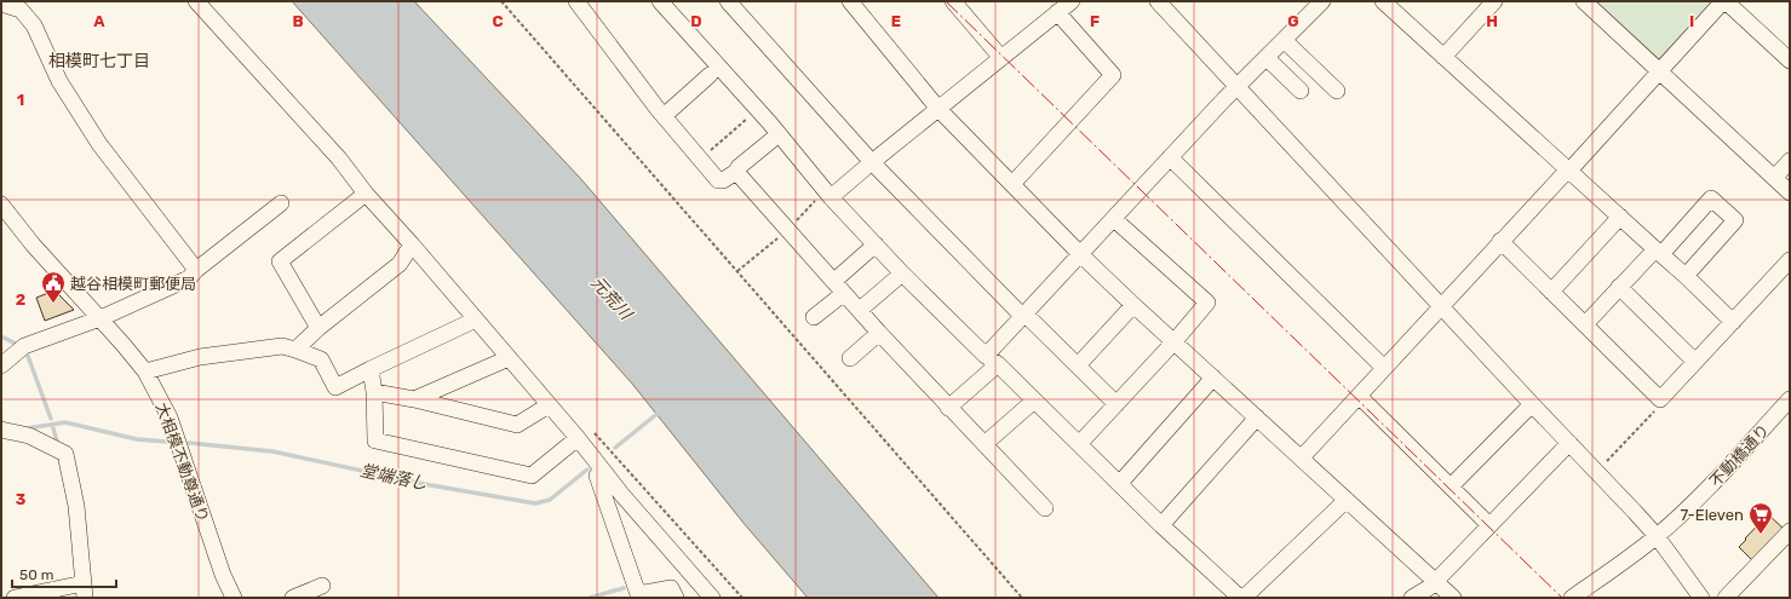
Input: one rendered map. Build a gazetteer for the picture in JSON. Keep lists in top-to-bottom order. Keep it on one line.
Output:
{"streets":{"street":["不動橋通り","大相模不動尊通り"]},"districts":["相模町七丁目"],"water":["元荒川","堂端落し"],"places":{"public building":["越谷相模町郵便局"],"supermarket":["7-Eleven"]},"scale_bar":"50 m","grid":{"columns":["A","B","C","D","E","F","G","H","I"],"rows":["1","2","3"]}}
